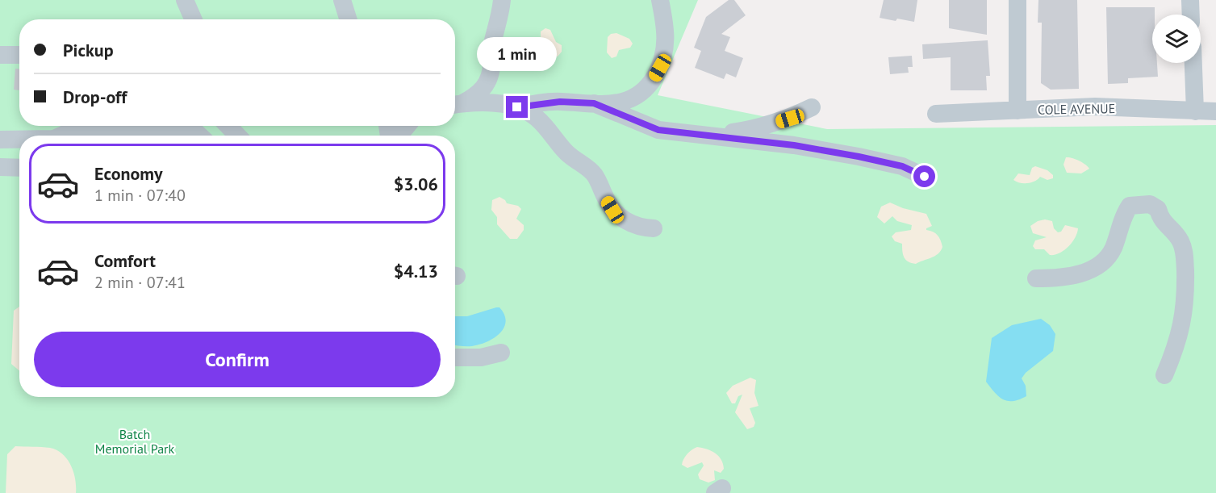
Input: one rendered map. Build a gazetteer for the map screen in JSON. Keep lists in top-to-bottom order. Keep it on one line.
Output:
{"streets":{"street":["COLE AVENUE"]},"parks":["Batch Memorial Park"],"page":{"banner":["Pickup","Drop-off"],"bubble":"1 min","list":[{"name":"Economy","note":"1 min · 07:40","value":"$3.06"},{"name":"Comfort","note":"2 min · 07:41","value":"$4.13"}],"buttons":"Confirm"}}
